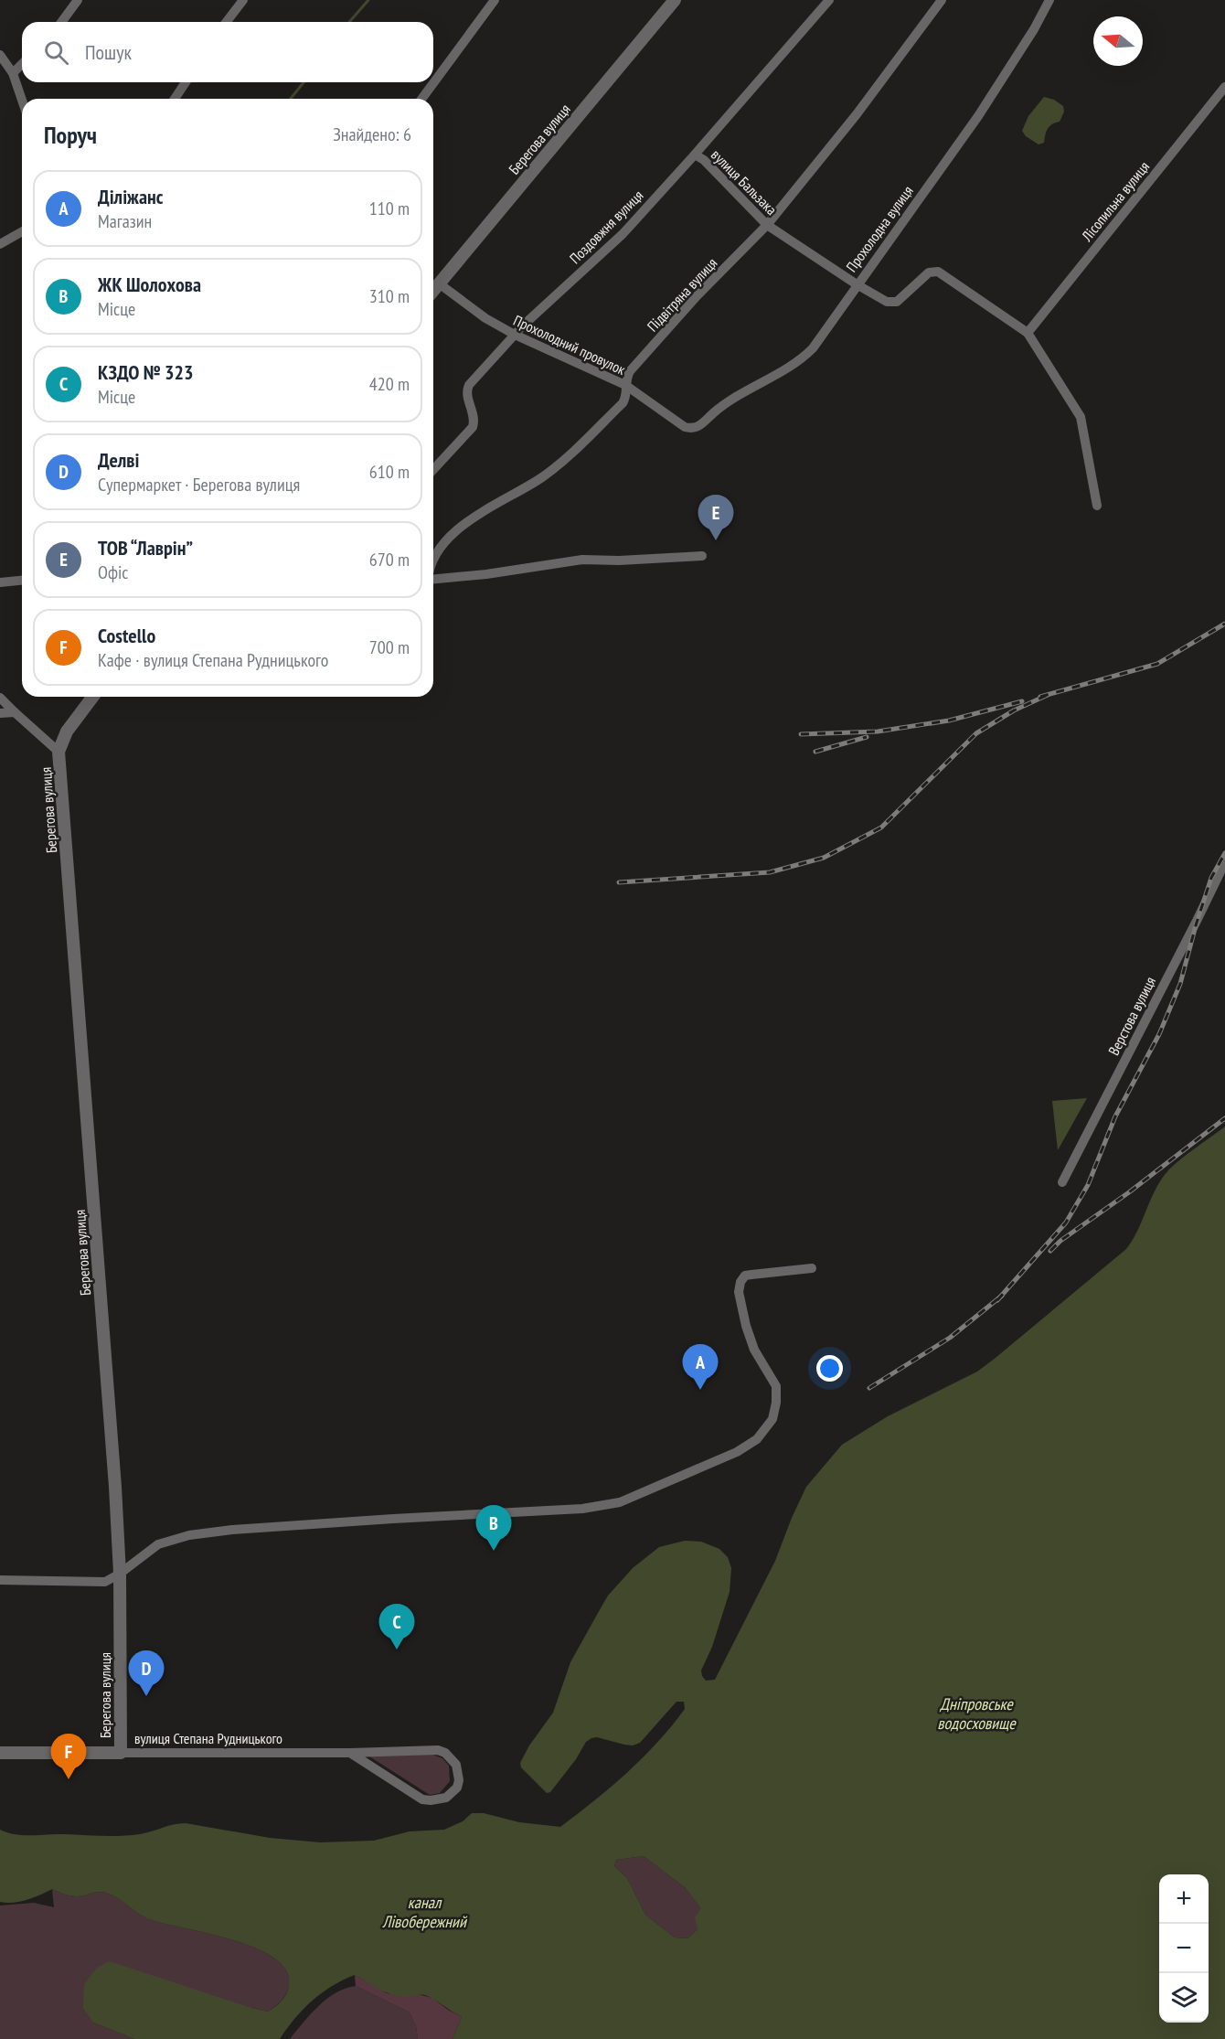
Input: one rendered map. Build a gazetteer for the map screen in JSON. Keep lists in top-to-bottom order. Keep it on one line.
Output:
{"streets":{"street":["Берегова вулиця","вулиця Бальзака","Лісопильна вулиця","Поздовжня вулиця","Прохолодна вулиця","Підвітряна вулиця","Прохолодний провулок","Верстова вулиця","вулиця Степана Рудницького"]},"crossings":[["Берегова вулиця","Прохолодний провулок"],["Берегова вулиця","вулиця Степана Рудницького"],["вулиця Бальзака","Лісопильна вулиця"],["вулиця Бальзака","Поздовжня вулиця"],["вулиця Бальзака","Прохолодна вулиця"],["вулиця Бальзака","Підвітряна вулиця"],["Поздовжня вулиця","Прохолодний провулок"],["Прохолодна вулиця","Прохолодний провулок"],["Підвітряна вулиця","Прохолодний провулок"]],"water":["Дніпровське водосховище","канал Лівобережний"],"north":"left","page":{"search":"Пошук","heading":["Поруч","Знайдено: 6"],"list":[{"mark":"A","name":"Діліжанс","note":"Магазин","value":"110 m"},{"mark":"B","name":"ЖК Шолохова","note":"Місце","value":"310 m"},{"mark":"C","name":"КЗДО № 323","note":"Місце","value":"420 m"},{"mark":"D","name":"Делві","note":"Супермаркет · Берегова вулиця","value":"610 m"},{"mark":"E","name":"ТОВ “Лаврін”","note":"Офіс","value":"670 m"},{"mark":"F","name":"Costello","note":"Кафе · вулиця Степана Рудницького","value":"700 m"}],"pins":["E","A","B","C","D","F"],"map_buttons":["+","−"]}}
